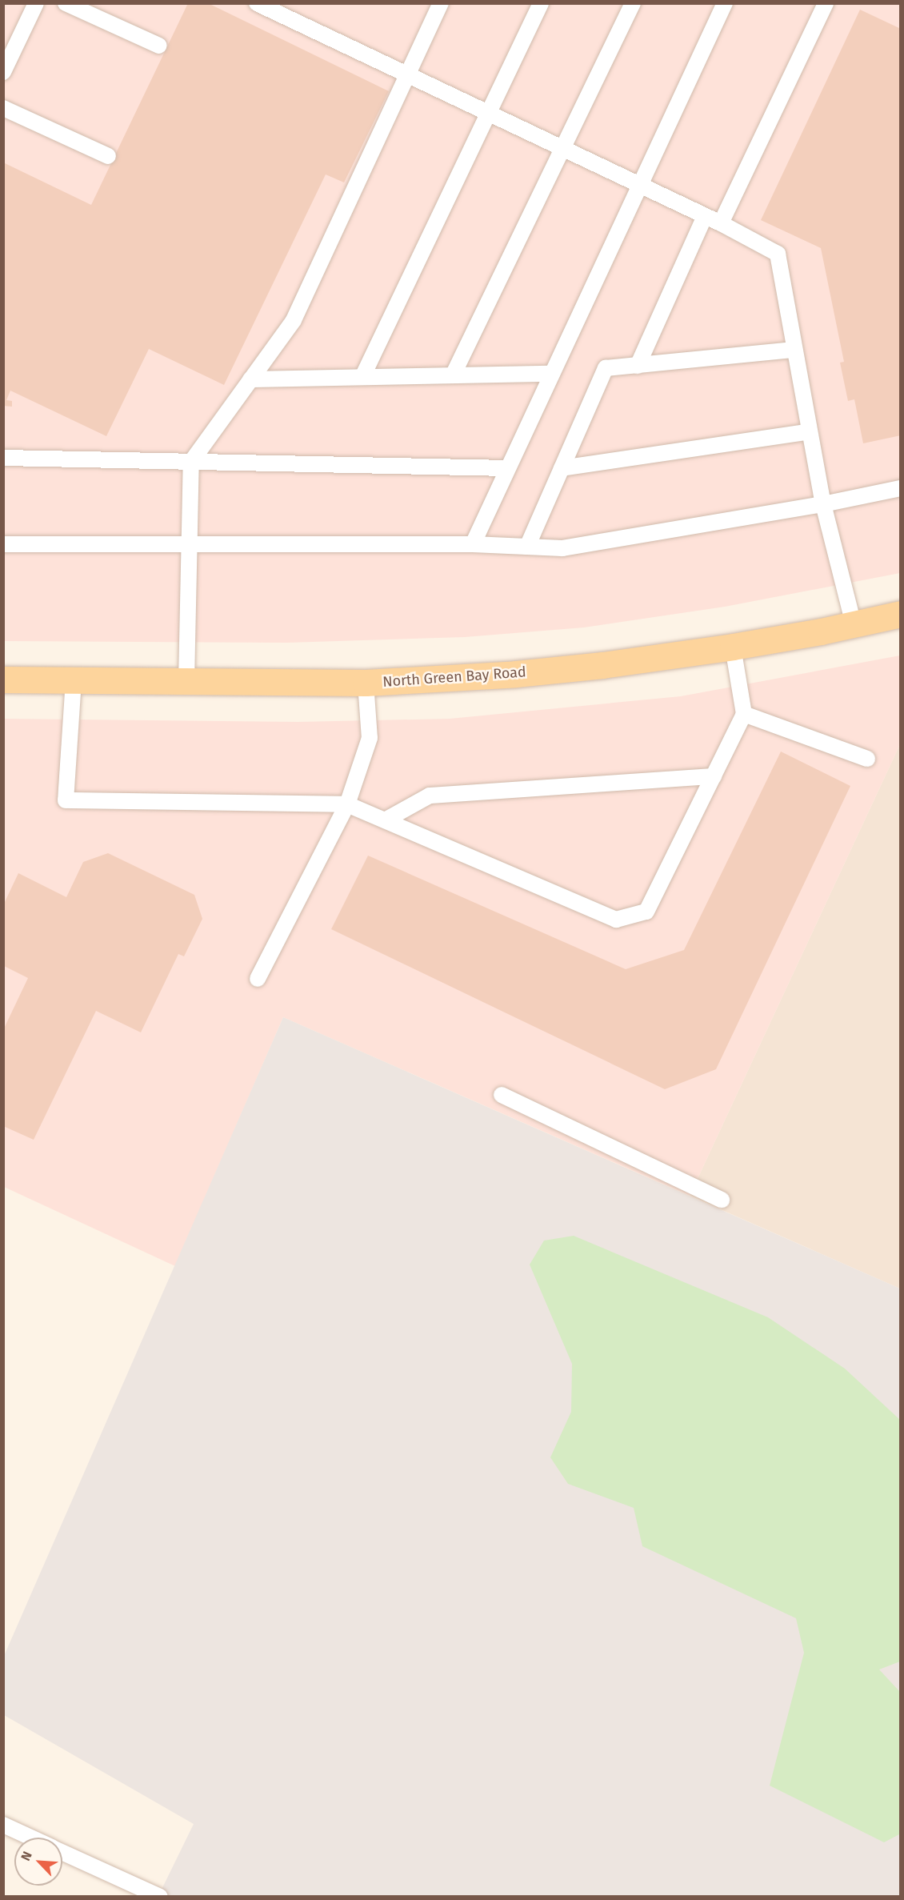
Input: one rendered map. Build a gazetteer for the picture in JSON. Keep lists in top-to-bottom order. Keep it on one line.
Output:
{"streets":{"main road":["North Green Bay Road"]},"north":"top left"}
